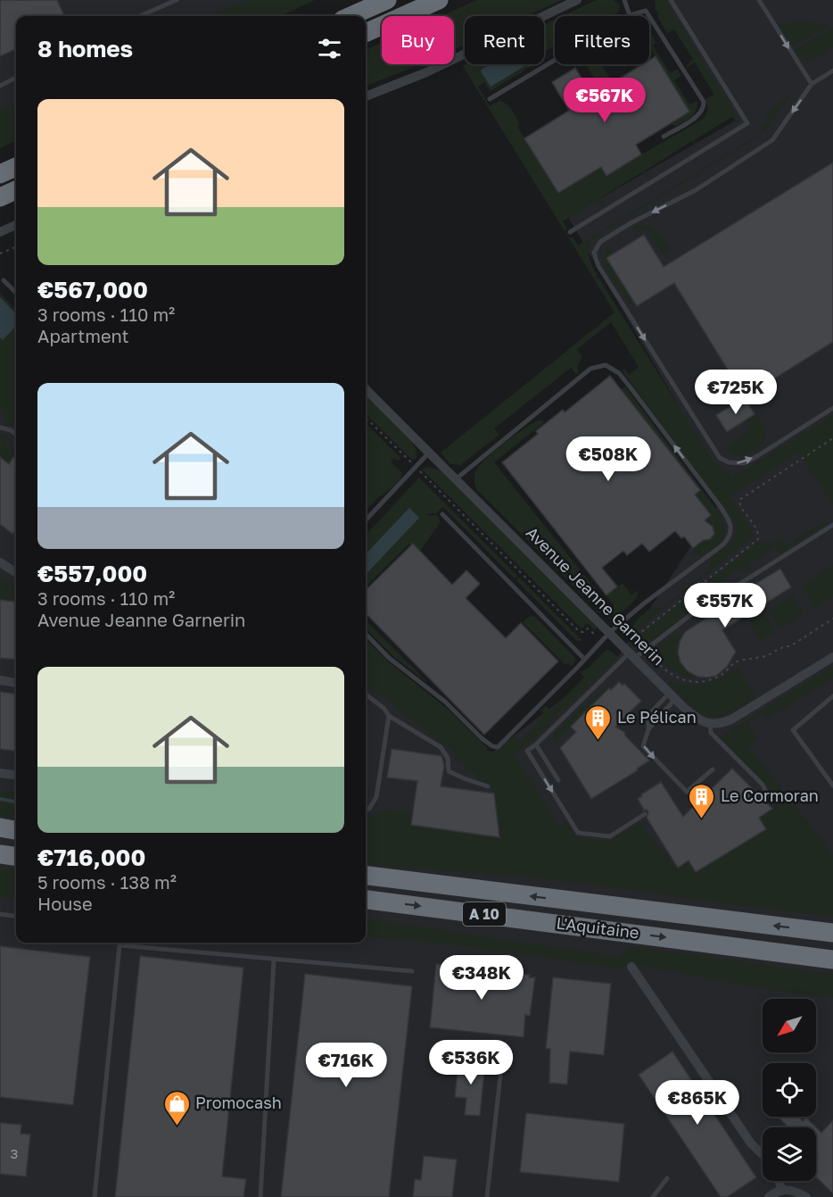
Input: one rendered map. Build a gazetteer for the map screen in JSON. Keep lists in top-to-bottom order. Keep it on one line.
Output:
{"streets":{"highway":["A 10","L'Aquitaine"],"street":["Avenue Jeanne Garnerin"]},"places":{"building":["Le Pélican","Le Cormoran"],"shop":["Promocash"]},"house_numbers":["3"],"north":"bottom left","page":{"chip":["Buy","Rent","Filters"],"heading":"8 homes","price":["€567K","€725K","€508K","€557K","€348K","€536K","€716K","€865K"],"list":[{"name":"€567,000","note":"3 rooms · 110 m² · Apartment"},{"name":"€557,000","note":"3 rooms · 110 m² · Avenue Jeanne Garnerin"},{"name":"€716,000","note":"5 rooms · 138 m² · House"}]}}
